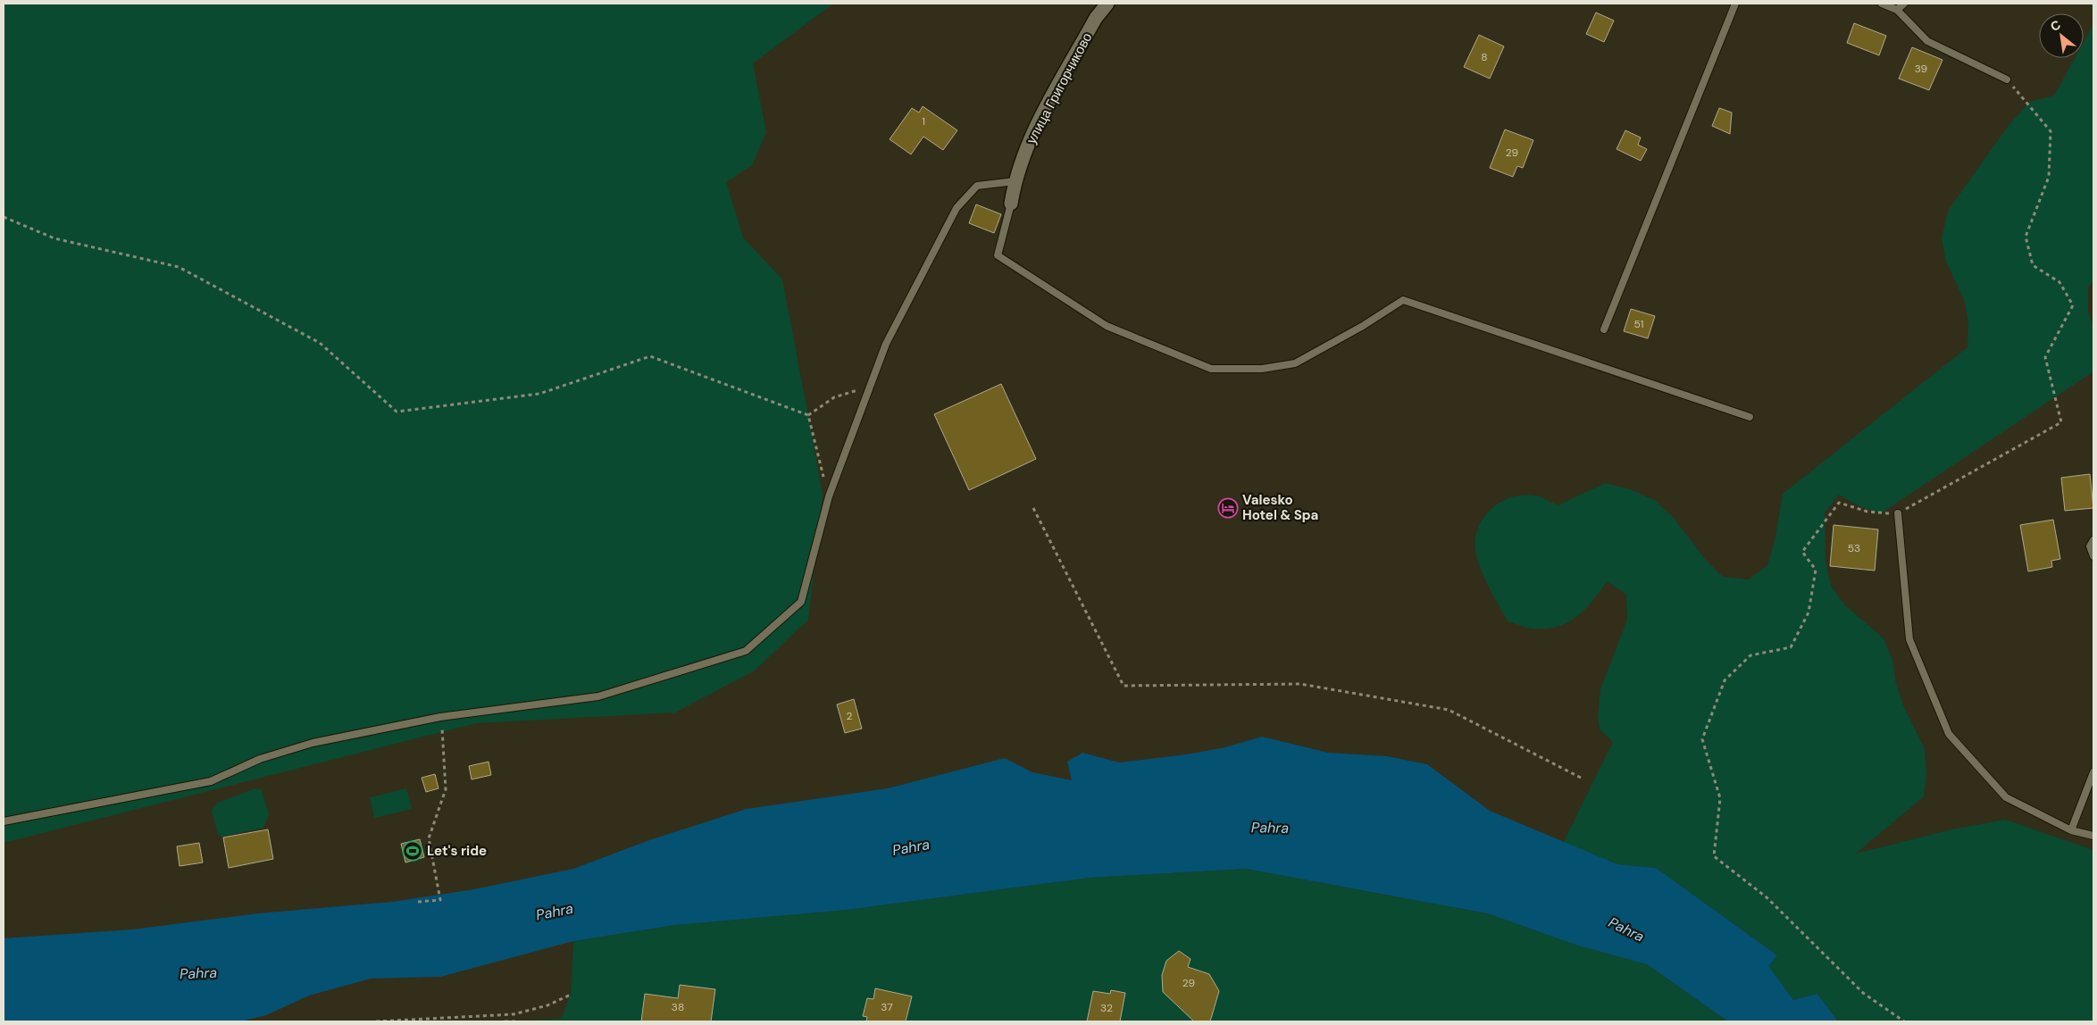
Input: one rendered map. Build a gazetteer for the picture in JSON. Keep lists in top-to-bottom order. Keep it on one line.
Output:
{"streets":{"street":["улица Григорчиково"]},"water":["Pahra"],"places":{"hotel":["Valesko Hotel & Spa"],"sports":["Let's ride"]},"house_numbers":["8","39","1","29","51","53","2","29","38","37","32"],"north":"top left"}
